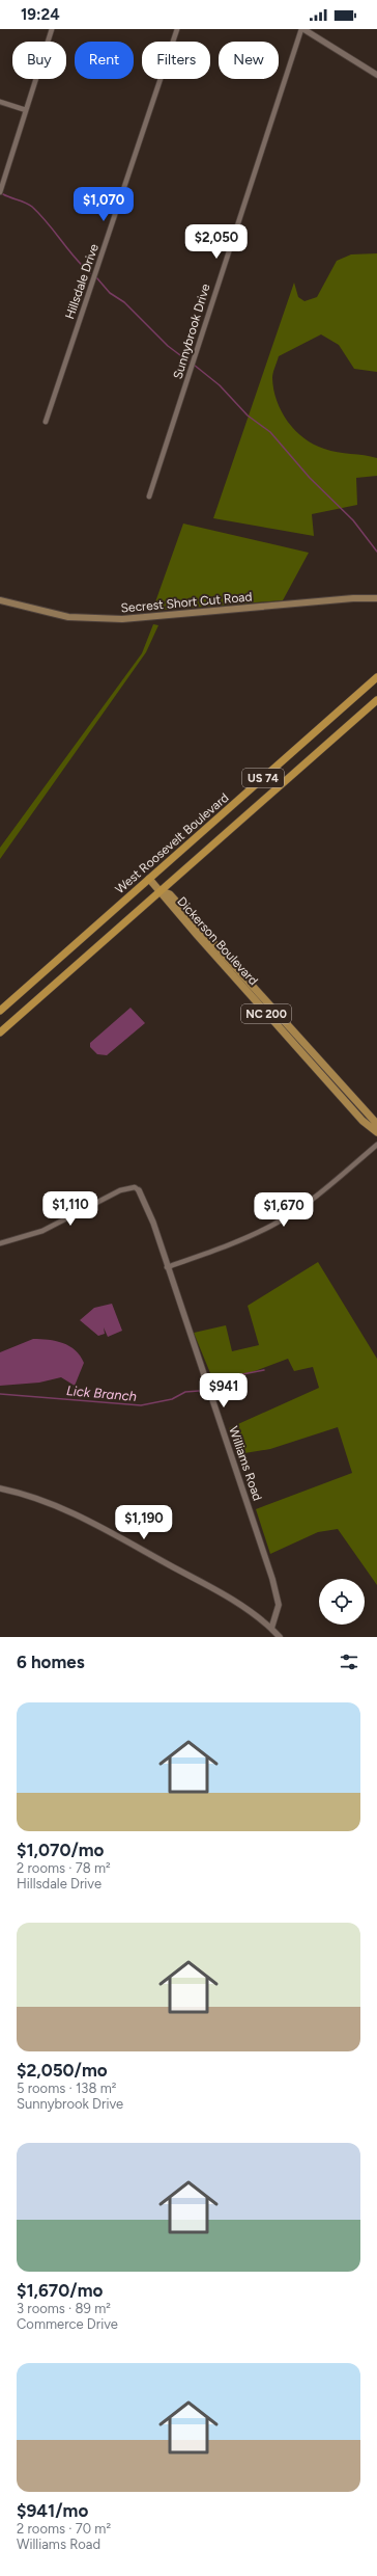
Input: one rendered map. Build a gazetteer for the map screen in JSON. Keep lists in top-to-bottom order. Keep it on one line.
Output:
{"streets":{"highway":["US 74","West Roosevelt Boulevard"],"main road":["Secrest Short Cut Road","Dickerson Boulevard","NC 200"],"street":["Hillsdale Drive","Sunnybrook Drive","Williams Road"]},"crossings":[["US 74","Dickerson Boulevard"],["West Roosevelt Boulevard","Dickerson Boulevard"],["Dickerson Boulevard","NC 200"]],"water":["Lick Branch"],"page":{"status":"19:24","chip":["Buy","Rent","Filters","New"],"price":["$1,070","$2,050","$1,110","$1,670","$941","$1,190"],"heading":"6 homes","list":[{"name":"$1,070/mo","note":"2 rooms · 78 m² · Hillsdale Drive"},{"name":"$2,050/mo","note":"5 rooms · 138 m² · Sunnybrook Drive"},{"name":"$1,670/mo","note":"3 rooms · 89 m² · Commerce Drive"},{"name":"$941/mo","note":"2 rooms · 70 m² · Williams Road"}]}}
